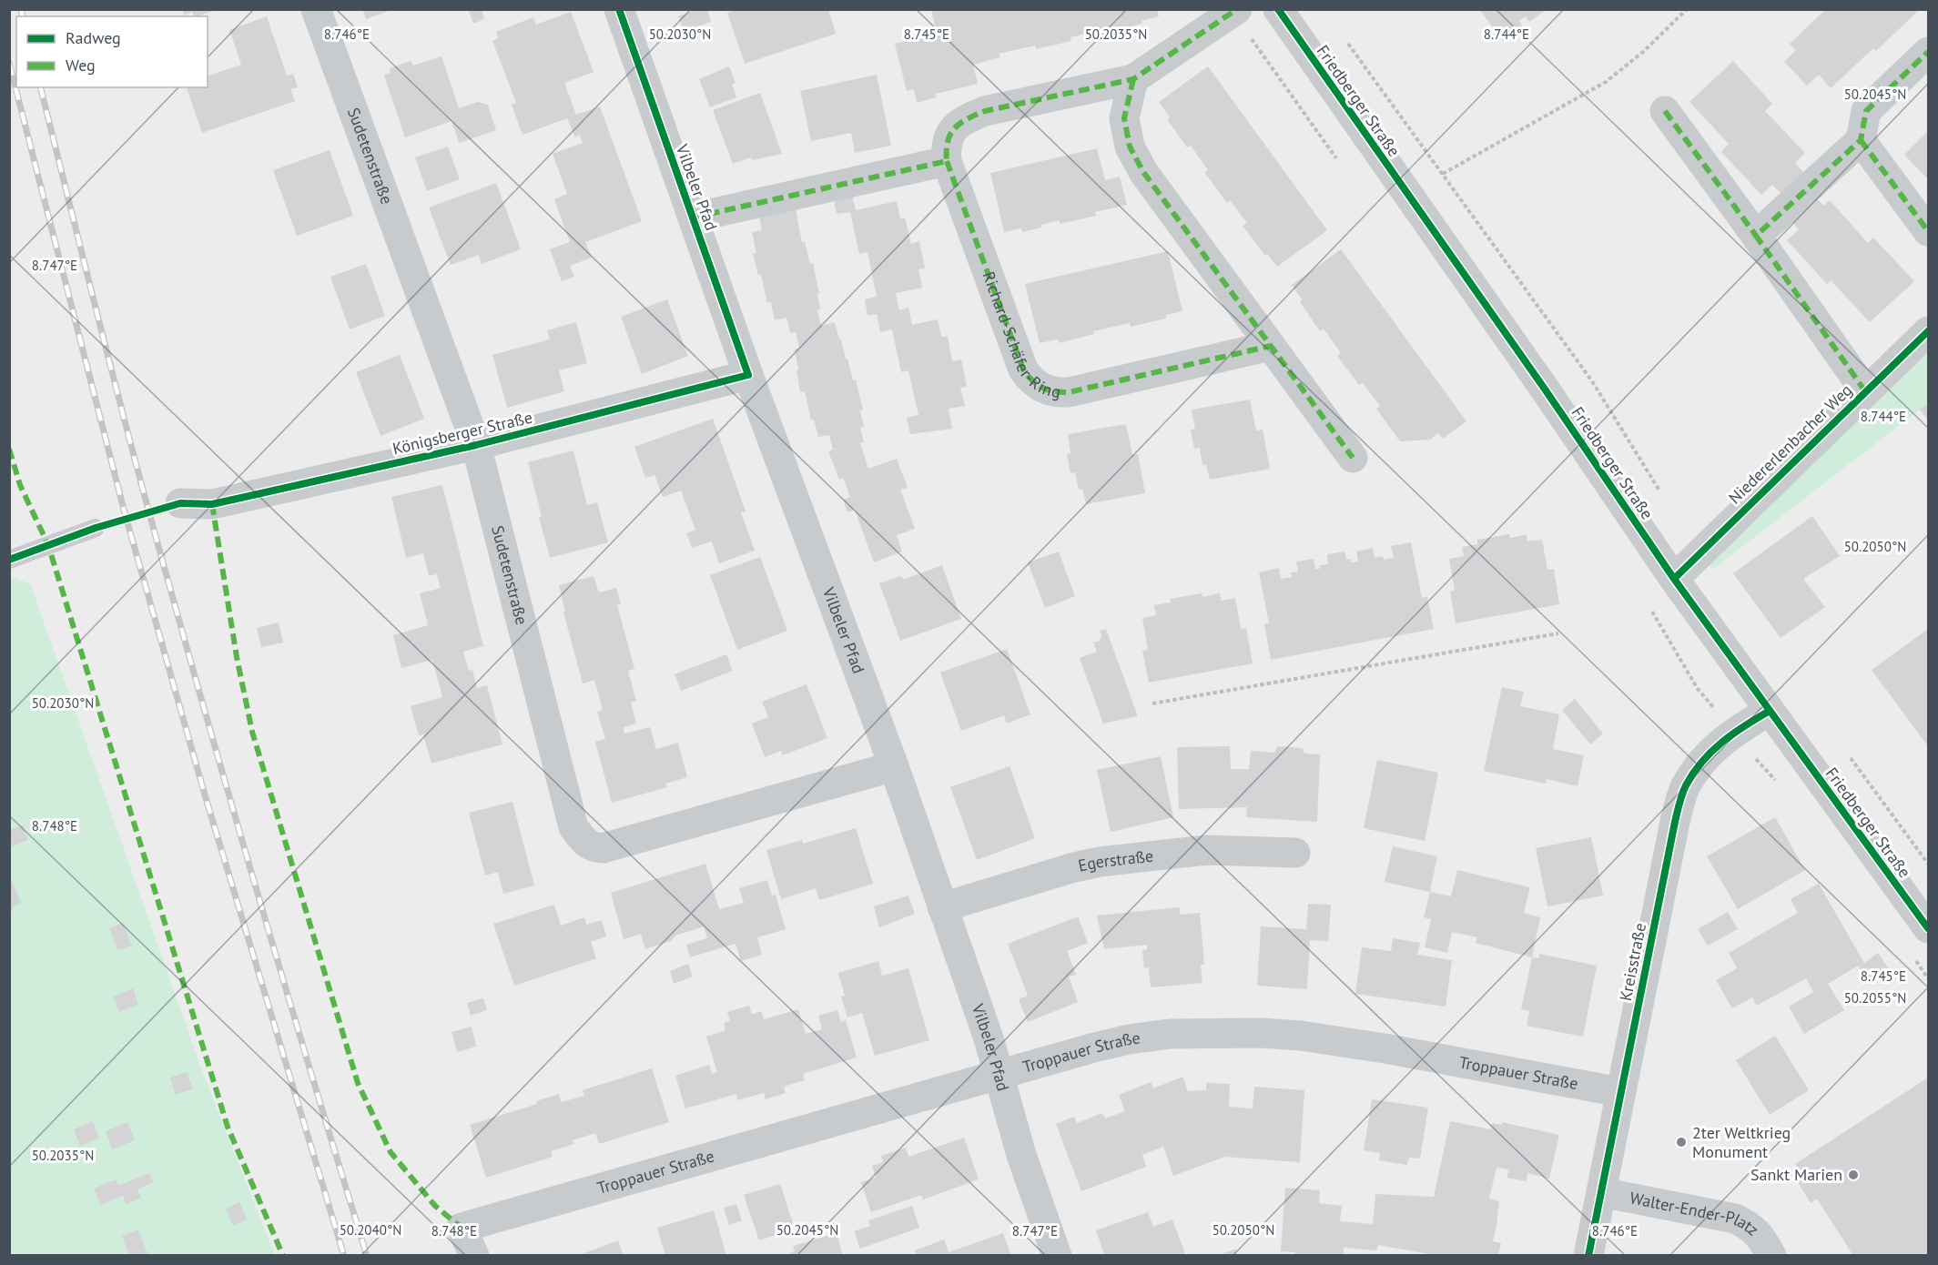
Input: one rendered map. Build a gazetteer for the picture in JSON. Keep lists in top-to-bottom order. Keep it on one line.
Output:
{"streets":{"street":["Friedberger Straße","Sudetenstraße","Vilbeler Pfad","Richard-Schäfer-Ring","Königsberger Straße","Niedererlenbacher Weg","Egerstraße","Kreisstraße","Troppauer Straße","Walter-Ender-Platz"]},"crossings":[["Friedberger Straße","Niedererlenbacher Weg"],["Friedberger Straße","Kreisstraße"],["Sudetenstraße","Vilbeler Pfad"],["Sudetenstraße","Königsberger Straße"],["Vilbeler Pfad","Königsberger Straße"],["Vilbeler Pfad","Egerstraße"],["Vilbeler Pfad","Troppauer Straße"],["Kreisstraße","Troppauer Straße"],["Kreisstraße","Walter-Ender-Platz"]],"places":["2ter Weltkrieg Monument","Sankt Marien"],"legend":["Radweg","Weg"],"coordinates":["8.746°E","8.745°E","8.744°E","50.2030°N","50.2035°N","50.2045°N","8.747°E","50.2050°N","8.748°E","50.2055°N","50.2040°N"]}
